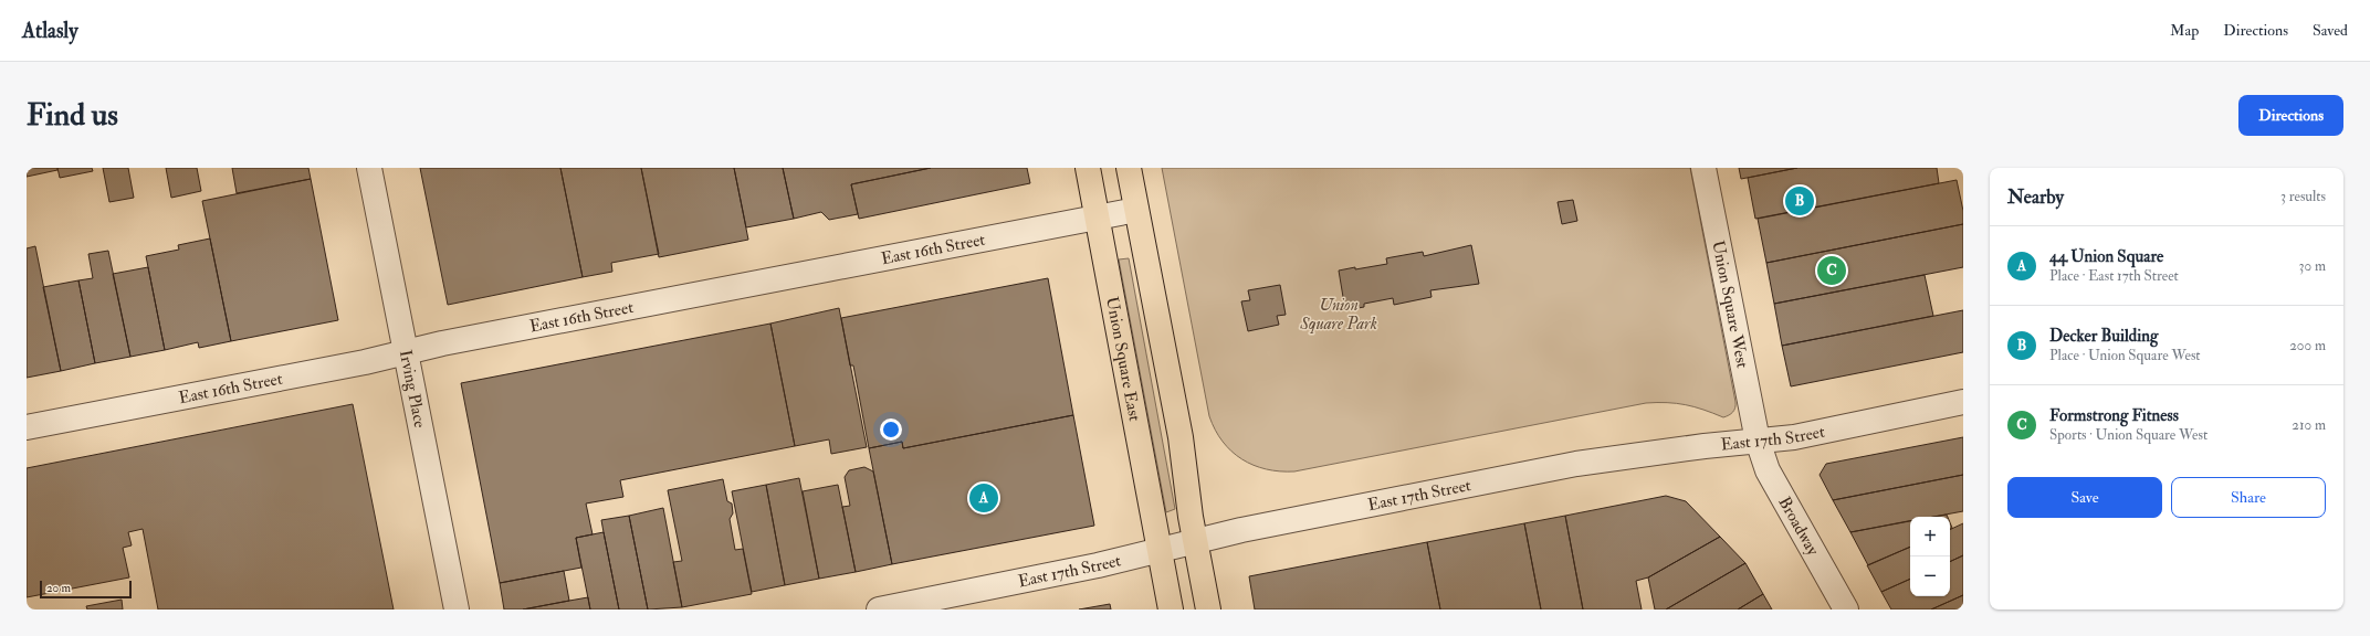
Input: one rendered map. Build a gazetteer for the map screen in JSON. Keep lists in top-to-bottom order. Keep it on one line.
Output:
{"streets":{"main road":["Union Square East"],"street":["East 16th Street","Union Square West","Irving Place","East 17th Street","Broadway"]},"crossings":[["East 16th Street","Union Square East"],["East 16th Street","Irving Place"],["Union Square West","East 17th Street"],["Union Square West","Broadway"],["Union Square East","East 17th Street"],["East 17th Street","Broadway"]],"parks":["Union Square Park"],"scale_bar":"20 m","page":{"header":"Atlasly","nav":["Map","Directions","Saved"],"buttons":["Directions",["Save","Share"]],"title":"Find us","heading":["Nearby","3 results"],"pins":["B","C","A"],"list":[{"mark":"A","name":"44 Union Square","note":"Place · East 17th Street","value":"30 m"},{"mark":"B","name":"Decker Building","note":"Place · Union Square West","value":"200 m"},{"mark":"C","name":"Formstrong Fitness","note":"Sports · Union Square West","value":"210 m"}],"map_buttons":["+","−"],"scale":"20 m"}}
